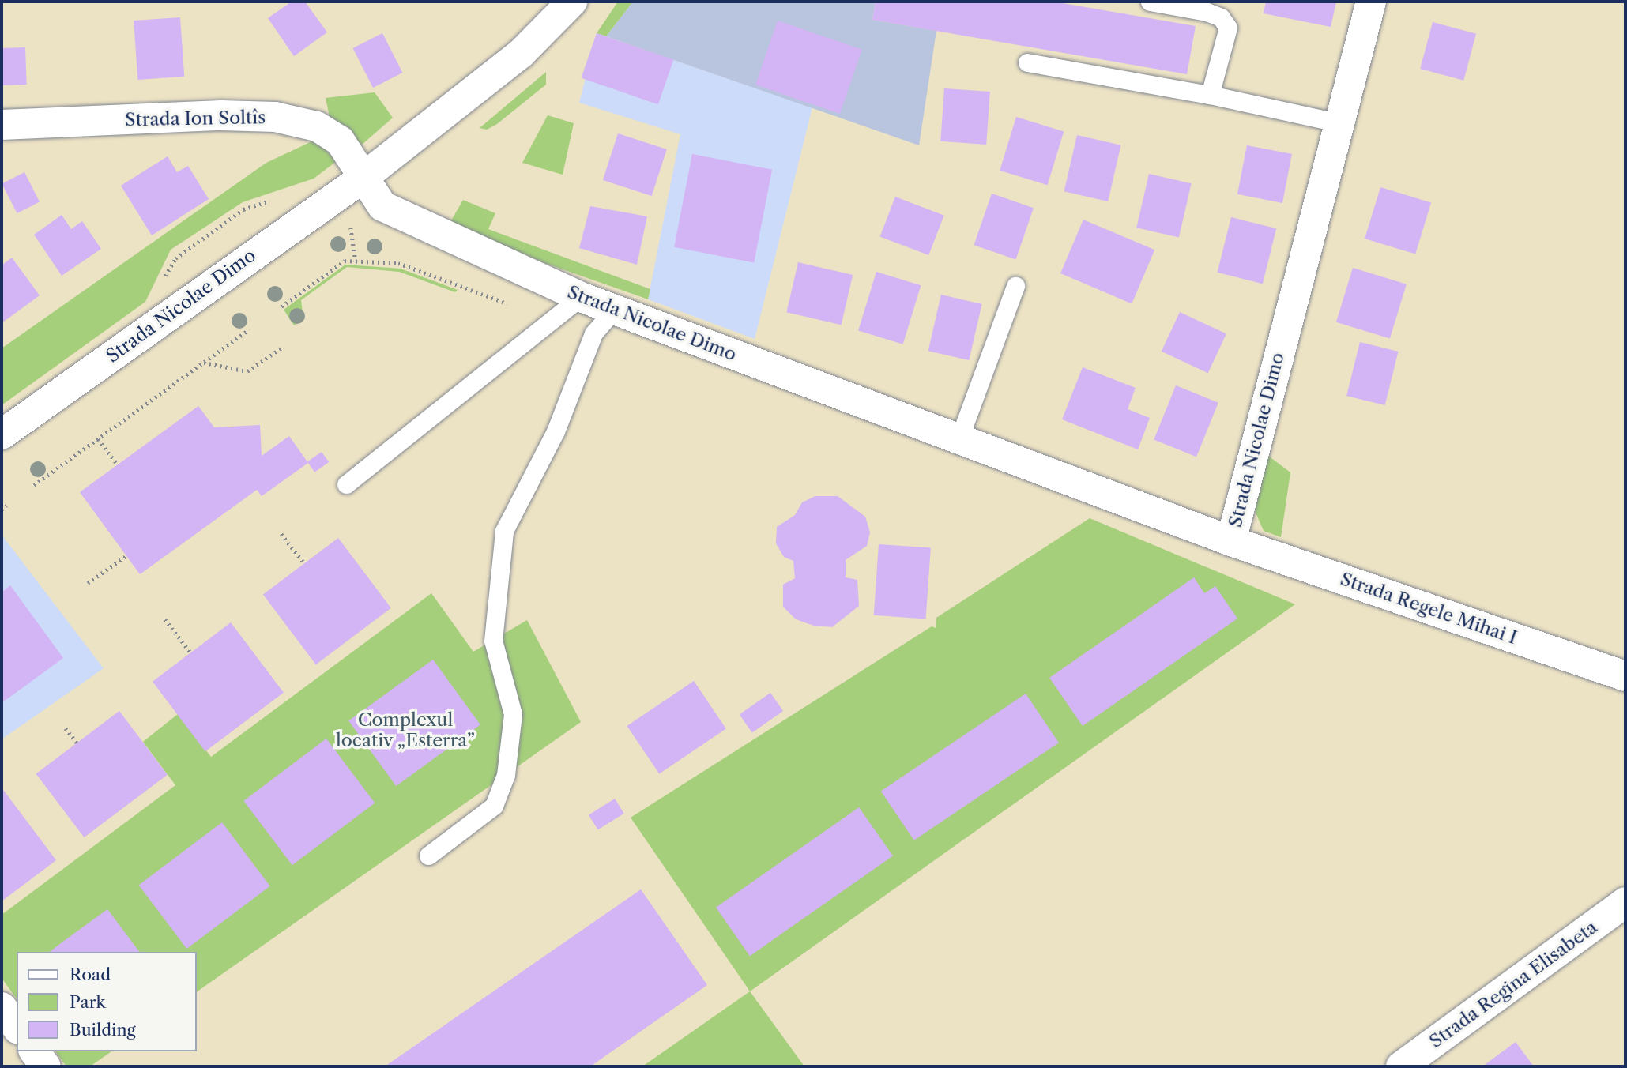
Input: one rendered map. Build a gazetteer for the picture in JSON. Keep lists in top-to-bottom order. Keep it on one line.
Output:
{"streets":{"street":["Strada Ion Soltîs","Strada Nicolae Dimo","Strada Regele Mihai I","Strada Regina Elisabeta"]},"crossings":[["Strada Ion Soltîs","Strada Nicolae Dimo"],["Strada Nicolae Dimo","Strada Regele Mihai I"]],"parks":["Complexul locativ „Esterra”"],"legend":["Road","Park","Building"]}
